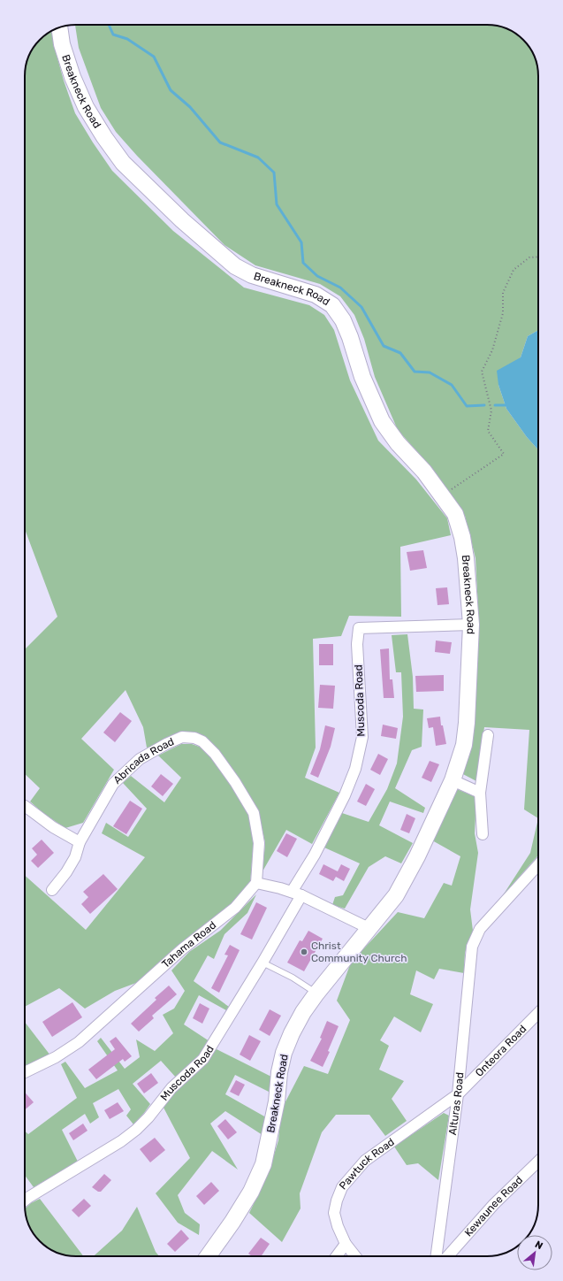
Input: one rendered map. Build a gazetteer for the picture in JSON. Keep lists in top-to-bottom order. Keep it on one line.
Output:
{"streets":{"street":["Breakneck Road","Muscoda Road","Abricada Road","Tahama Road","Onteora Road","Alturas Road","Pawtuck Road","Kewaunee Road"]},"crossings":[["Breakneck Road","Muscoda Road"],["Abricada Road","Tahama Road"],["Onteora Road","Alturas Road"],["Onteora Road","Pawtuck Road"],["Alturas Road","Pawtuck Road"]],"places":["Christ Community Church"],"north":"top right"}
